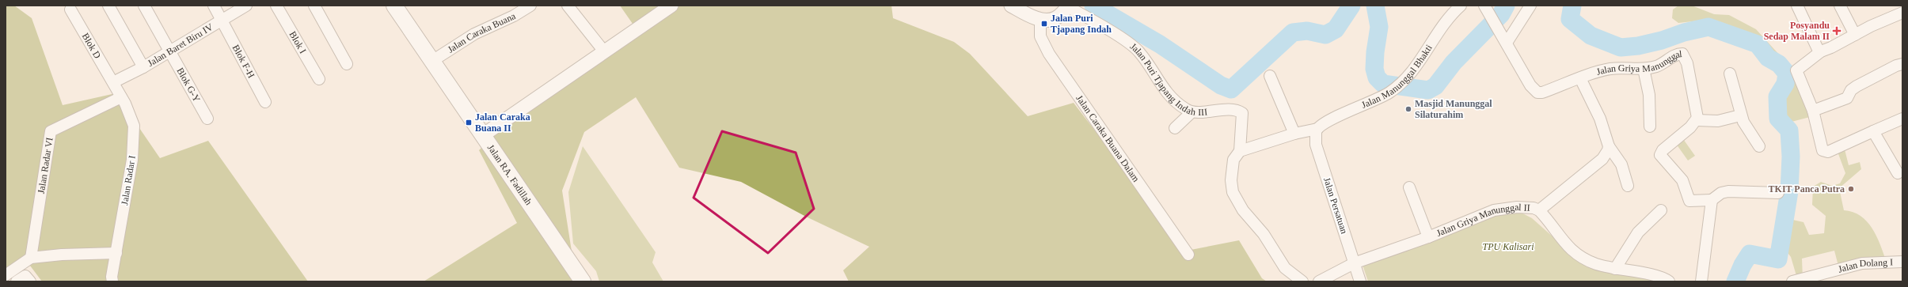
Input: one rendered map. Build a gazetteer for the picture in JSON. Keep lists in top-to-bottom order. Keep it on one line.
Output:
{"streets":{"main road":["Jalan RA. Fadillah"],"street":["Jalan Caraka Buana","Blok I","Jalan Baret Biru IV","Blok D","Blok F-H","Jalan Griya Manunggal","Jalan Manunggal Bhakti","Jalan Puri Tjapang Indah III","Blok G-Y","Jalan Caraka Buana Dalam","Jalan Radar VI","Jalan Radar I","Jalan Persatuan","Jalan Griya Manunggal II","Jalan Dolang I"]},"crossings":[["Jalan Caraka Buana","Jalan RA. Fadillah"],["Jalan Baret Biru IV","Blok D"],["Jalan Baret Biru IV","Blok F-H"],["Jalan Baret Biru IV","Blok G-Y"],["Jalan Baret Biru IV","Jalan Radar I"],["Blok D","Jalan Radar I"],["Jalan Manunggal Bhakti","Jalan Persatuan"],["Jalan Radar VI","Jalan Radar I"],["Jalan Persatuan","Jalan Griya Manunggal II"]],"parks":["TPU Kalisari"],"places":{"transit":["Jalan Puri Tjapang Indah","Jalan Caraka Buana II"],"health":["Posyandu Sedap Malam II"],"other":["Masjid Manunggal Silaturahim","TKIT Panca Putra"]}}
